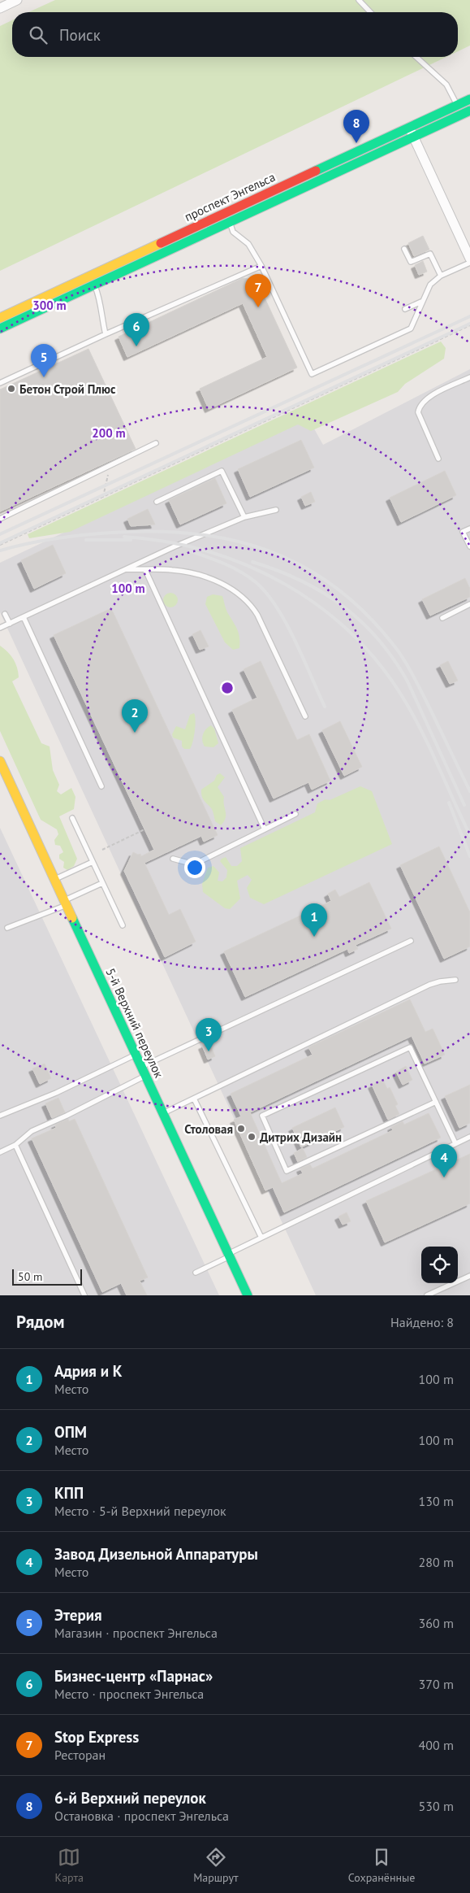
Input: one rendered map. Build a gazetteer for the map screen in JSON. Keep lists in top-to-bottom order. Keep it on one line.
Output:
{"streets":{"main road":["проспект Энгельса","5-й Верхний переулок"]},"places":["Бетон Строй Плюс","Столовая","Дитрих Дизайн"],"scale_bar":"50 m","page":{"search":"Поиск","pins":["8","7","6","5","2","1","3","4"],"scale":"50 m","heading":["Рядом","Найдено: 8"],"list":[{"mark":"1","name":"Адрия и К","note":"Место","value":"100 m"},{"mark":"2","name":"ОПМ","note":"Место","value":"100 m"},{"mark":"3","name":"КПП","note":"Место · 5-й Верхний переулок","value":"130 m"},{"mark":"4","name":"Завод Дизельной Аппаратуры","note":"Место","value":"280 m"},{"mark":"5","name":"Этерия","note":"Магазин · проспект Энгельса","value":"360 m"},{"mark":"6","name":"Бизнес-центр «Парнас»","note":"Место · проспект Энгельса","value":"370 m"},{"mark":"7","name":"Stop Express","note":"Ресторан","value":"400 m"},{"mark":"8","name":"6-й Верхний переулок","note":"Остановка · проспект Энгельса","value":"530 m"}],"nav":["Карта","Маршрут","Сохранённые"]},"rings":["300 m","200 m","100 m"]}
